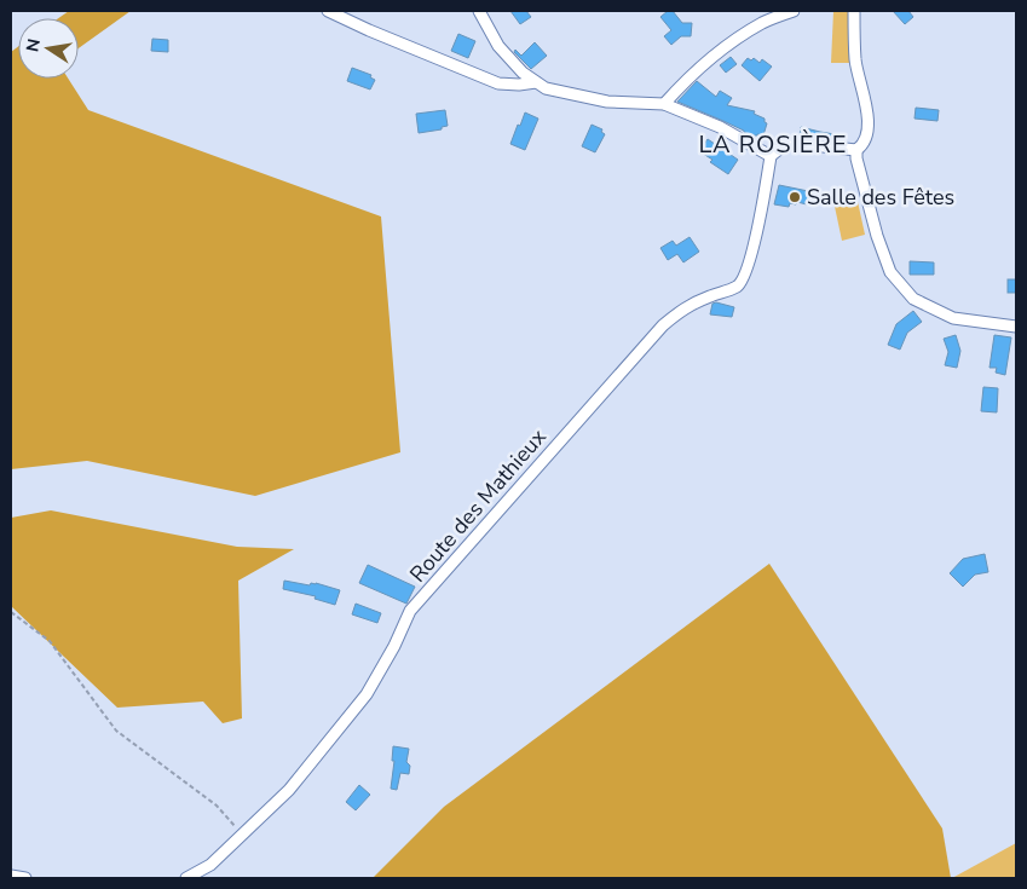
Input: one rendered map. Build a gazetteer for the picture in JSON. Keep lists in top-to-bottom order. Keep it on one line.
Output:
{"streets":{"street":["Route des Mathieux"]},"districts":["LA ROSIÈRE"],"places":["Salle des Fêtes"],"north":"left"}
